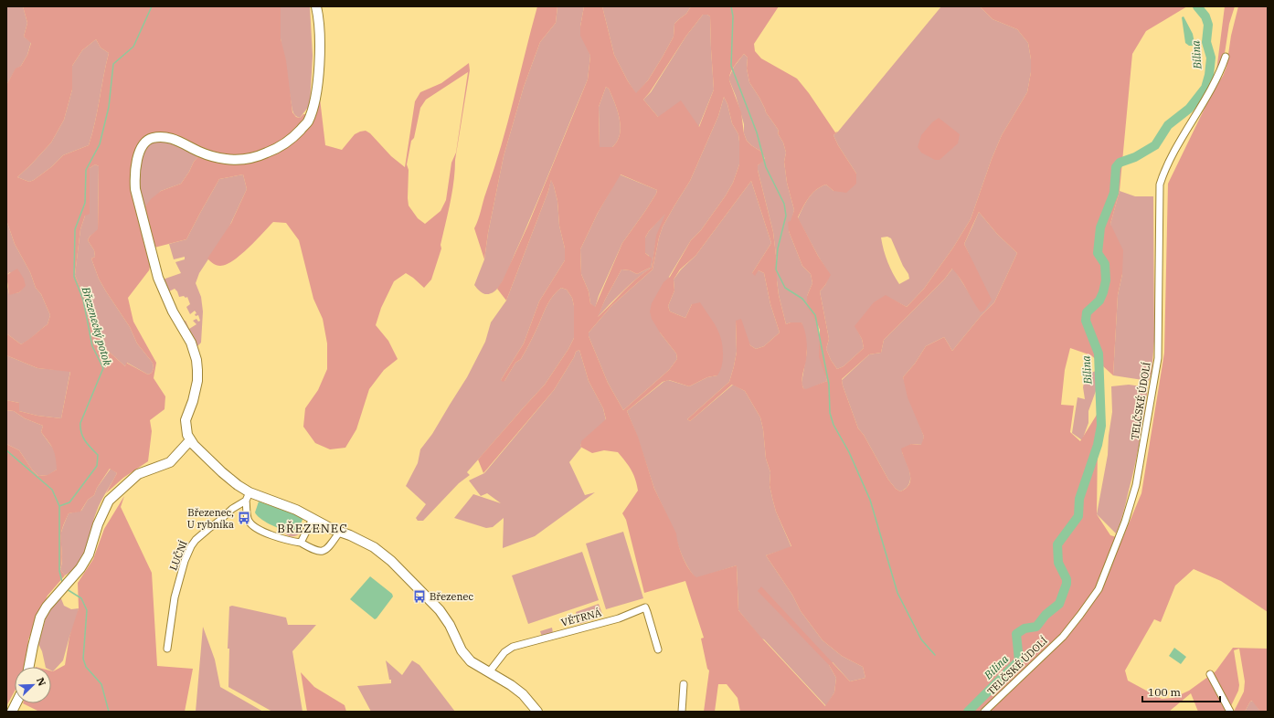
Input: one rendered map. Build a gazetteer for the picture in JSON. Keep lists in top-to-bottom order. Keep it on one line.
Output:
{"streets":{"street":["TELČSKÉ ÚDOLÍ","LUČNÍ","VĚTRNÁ"]},"districts":["BŘEZENEC"],"water":["Bílina","Březenecký potok"],"places":{"bus stop":["Březenec, U rybníka","Březenec"]},"scale_bar":"100 m","north":"top right"}
